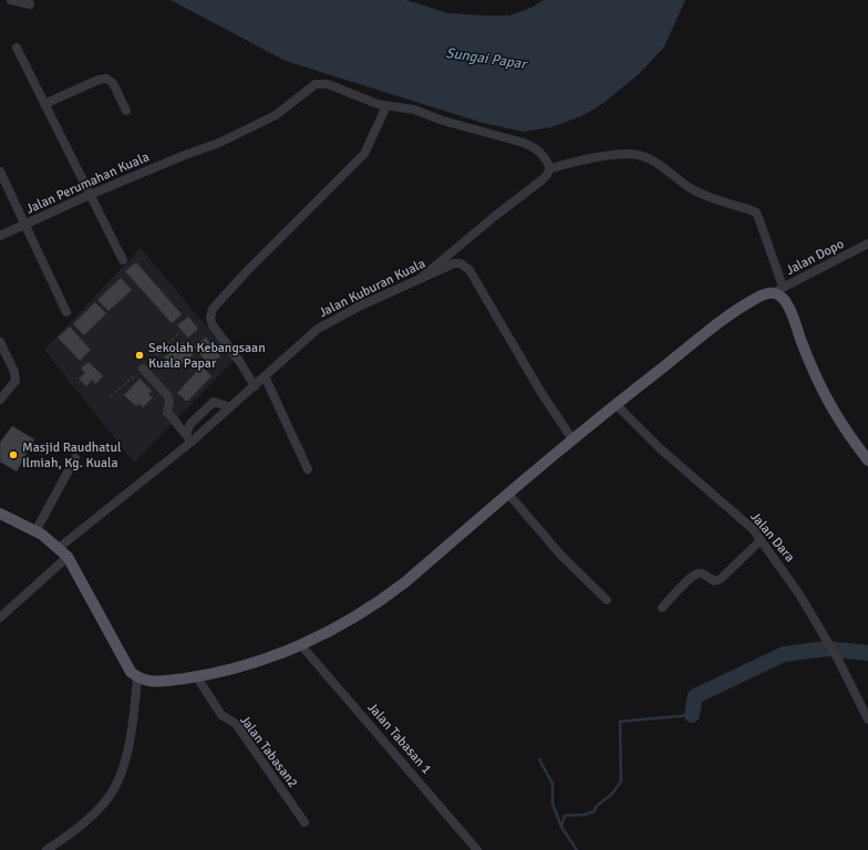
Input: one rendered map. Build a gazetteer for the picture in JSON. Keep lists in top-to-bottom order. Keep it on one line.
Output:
{"streets":{"street":["Jalan Perumahan Kuala","Jalan Dopo","Jalan Kuburan Kuala","Jalan Dara","Jalan Tabasan 1","Jalan Tabasan2"]},"water":["Sungai Papar"],"places":["Sekolah Kebangsaan Kuala Papar","Masjid Raudhatul Ilmiah, Kg. Kuala"]}
